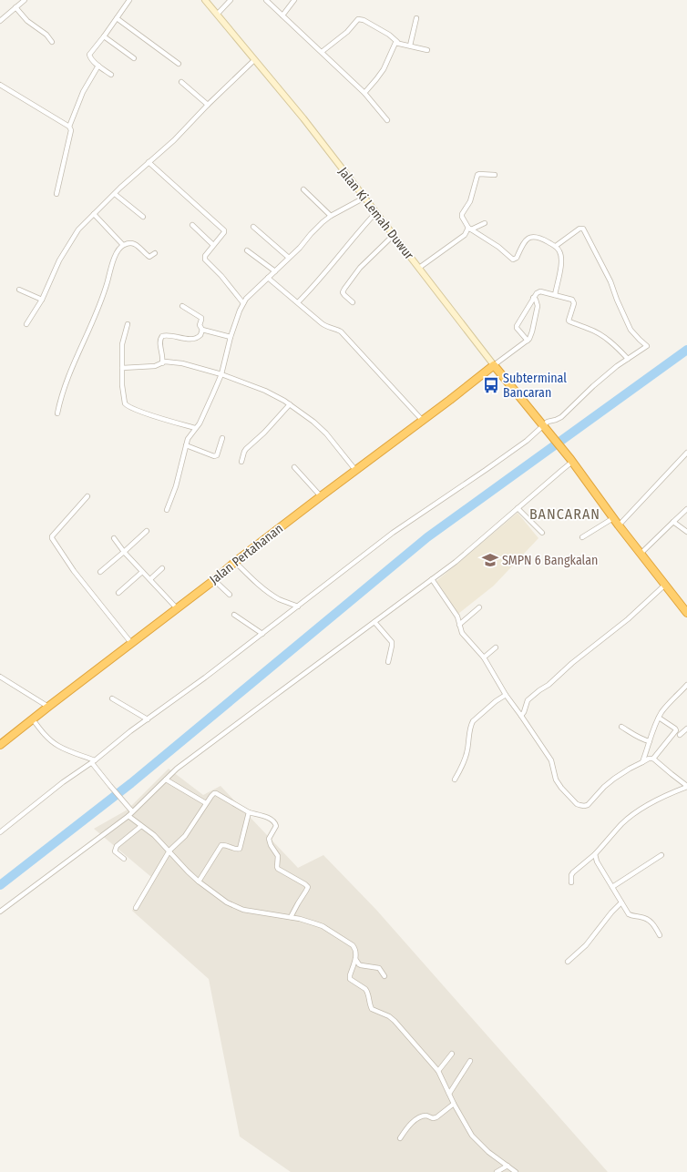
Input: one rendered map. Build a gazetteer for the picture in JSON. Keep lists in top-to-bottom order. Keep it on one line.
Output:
{"streets":{"highway":["Jalan Ki Lemah Duwur","Jalan Pertahanan"]},"crossings":[["Jalan Ki Lemah Duwur","Jalan Pertahanan"]],"districts":["BANCARAN"],"places":{"bus stop":["Subterminal Bancaran"],"school or university":["SMPN 6 Bangkalan"]}}
